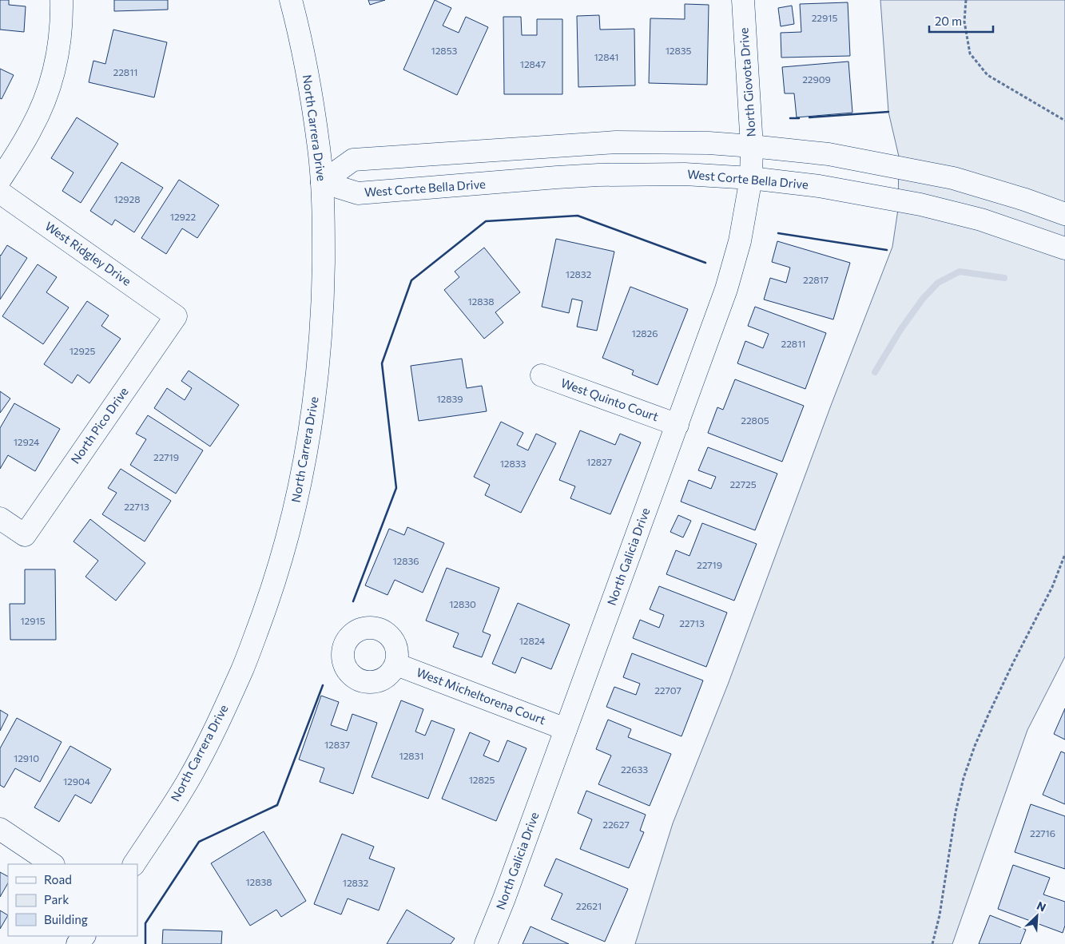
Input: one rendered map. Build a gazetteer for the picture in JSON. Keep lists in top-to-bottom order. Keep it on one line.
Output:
{"streets":{"street":["North Giovota Drive","North Carrera Drive","West Corte Bella Drive","West Ridgley Drive","West Quinto Court","North Pico Drive","North Galicia Drive","West Micheltorena Court"]},"crossings":[["North Giovota Drive","West Corte Bella Drive"],["North Giovota Drive","North Galicia Drive"],["North Carrera Drive","West Corte Bella Drive"],["West Corte Bella Drive","North Galicia Drive"],["West Ridgley Drive","North Pico Drive"],["West Quinto Court","North Galicia Drive"],["North Galicia Drive","West Micheltorena Court"]],"house_numbers":["22915","12853","12835","12841","12847","22811","22909","12928","12922","12832","22817","12838","12826","22811","12925","12839","22805","12924","22719","12827","12833","22725","22713","12836","22719","12830","12915","22713","12824","22707","12837","12831","12910","22633","12825","12904","22627","22716","12838","12832","22621"],"legend":["Road","Park","Building"],"scale_bar":"20 m","north":"top right"}
